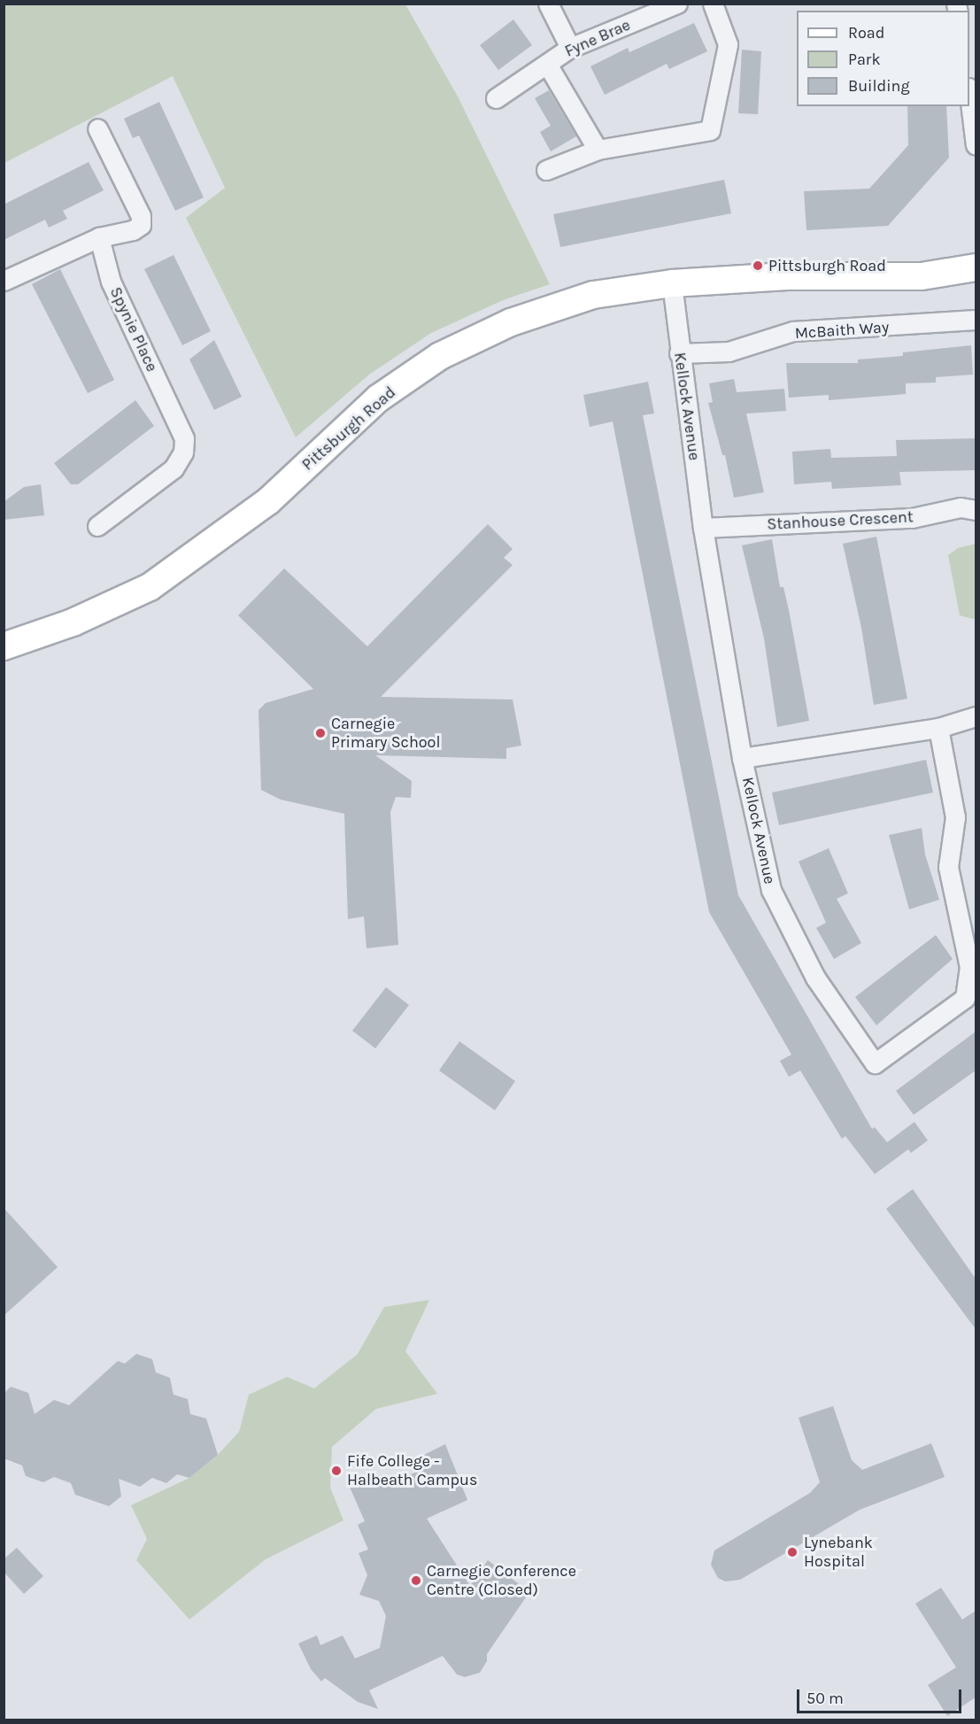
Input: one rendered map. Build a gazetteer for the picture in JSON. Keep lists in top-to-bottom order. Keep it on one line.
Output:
{"streets":{"street":["Fyne Brae","Spynie Place","McBaith Way","Kellock Avenue","Pittsburgh Road","Stanhouse Crescent"]},"crossings":[["McBaith Way","Kellock Avenue"],["Kellock Avenue","Pittsburgh Road"],["Kellock Avenue","Stanhouse Crescent"]],"places":["Pittsburgh Road","Carnegie Primary School","Fife College - Halbeath Campus","Lynebank Hospital","Carnegie Conference Centre (Closed)"],"legend":["Road","Park","Building"],"scale_bar":"50 m"}
